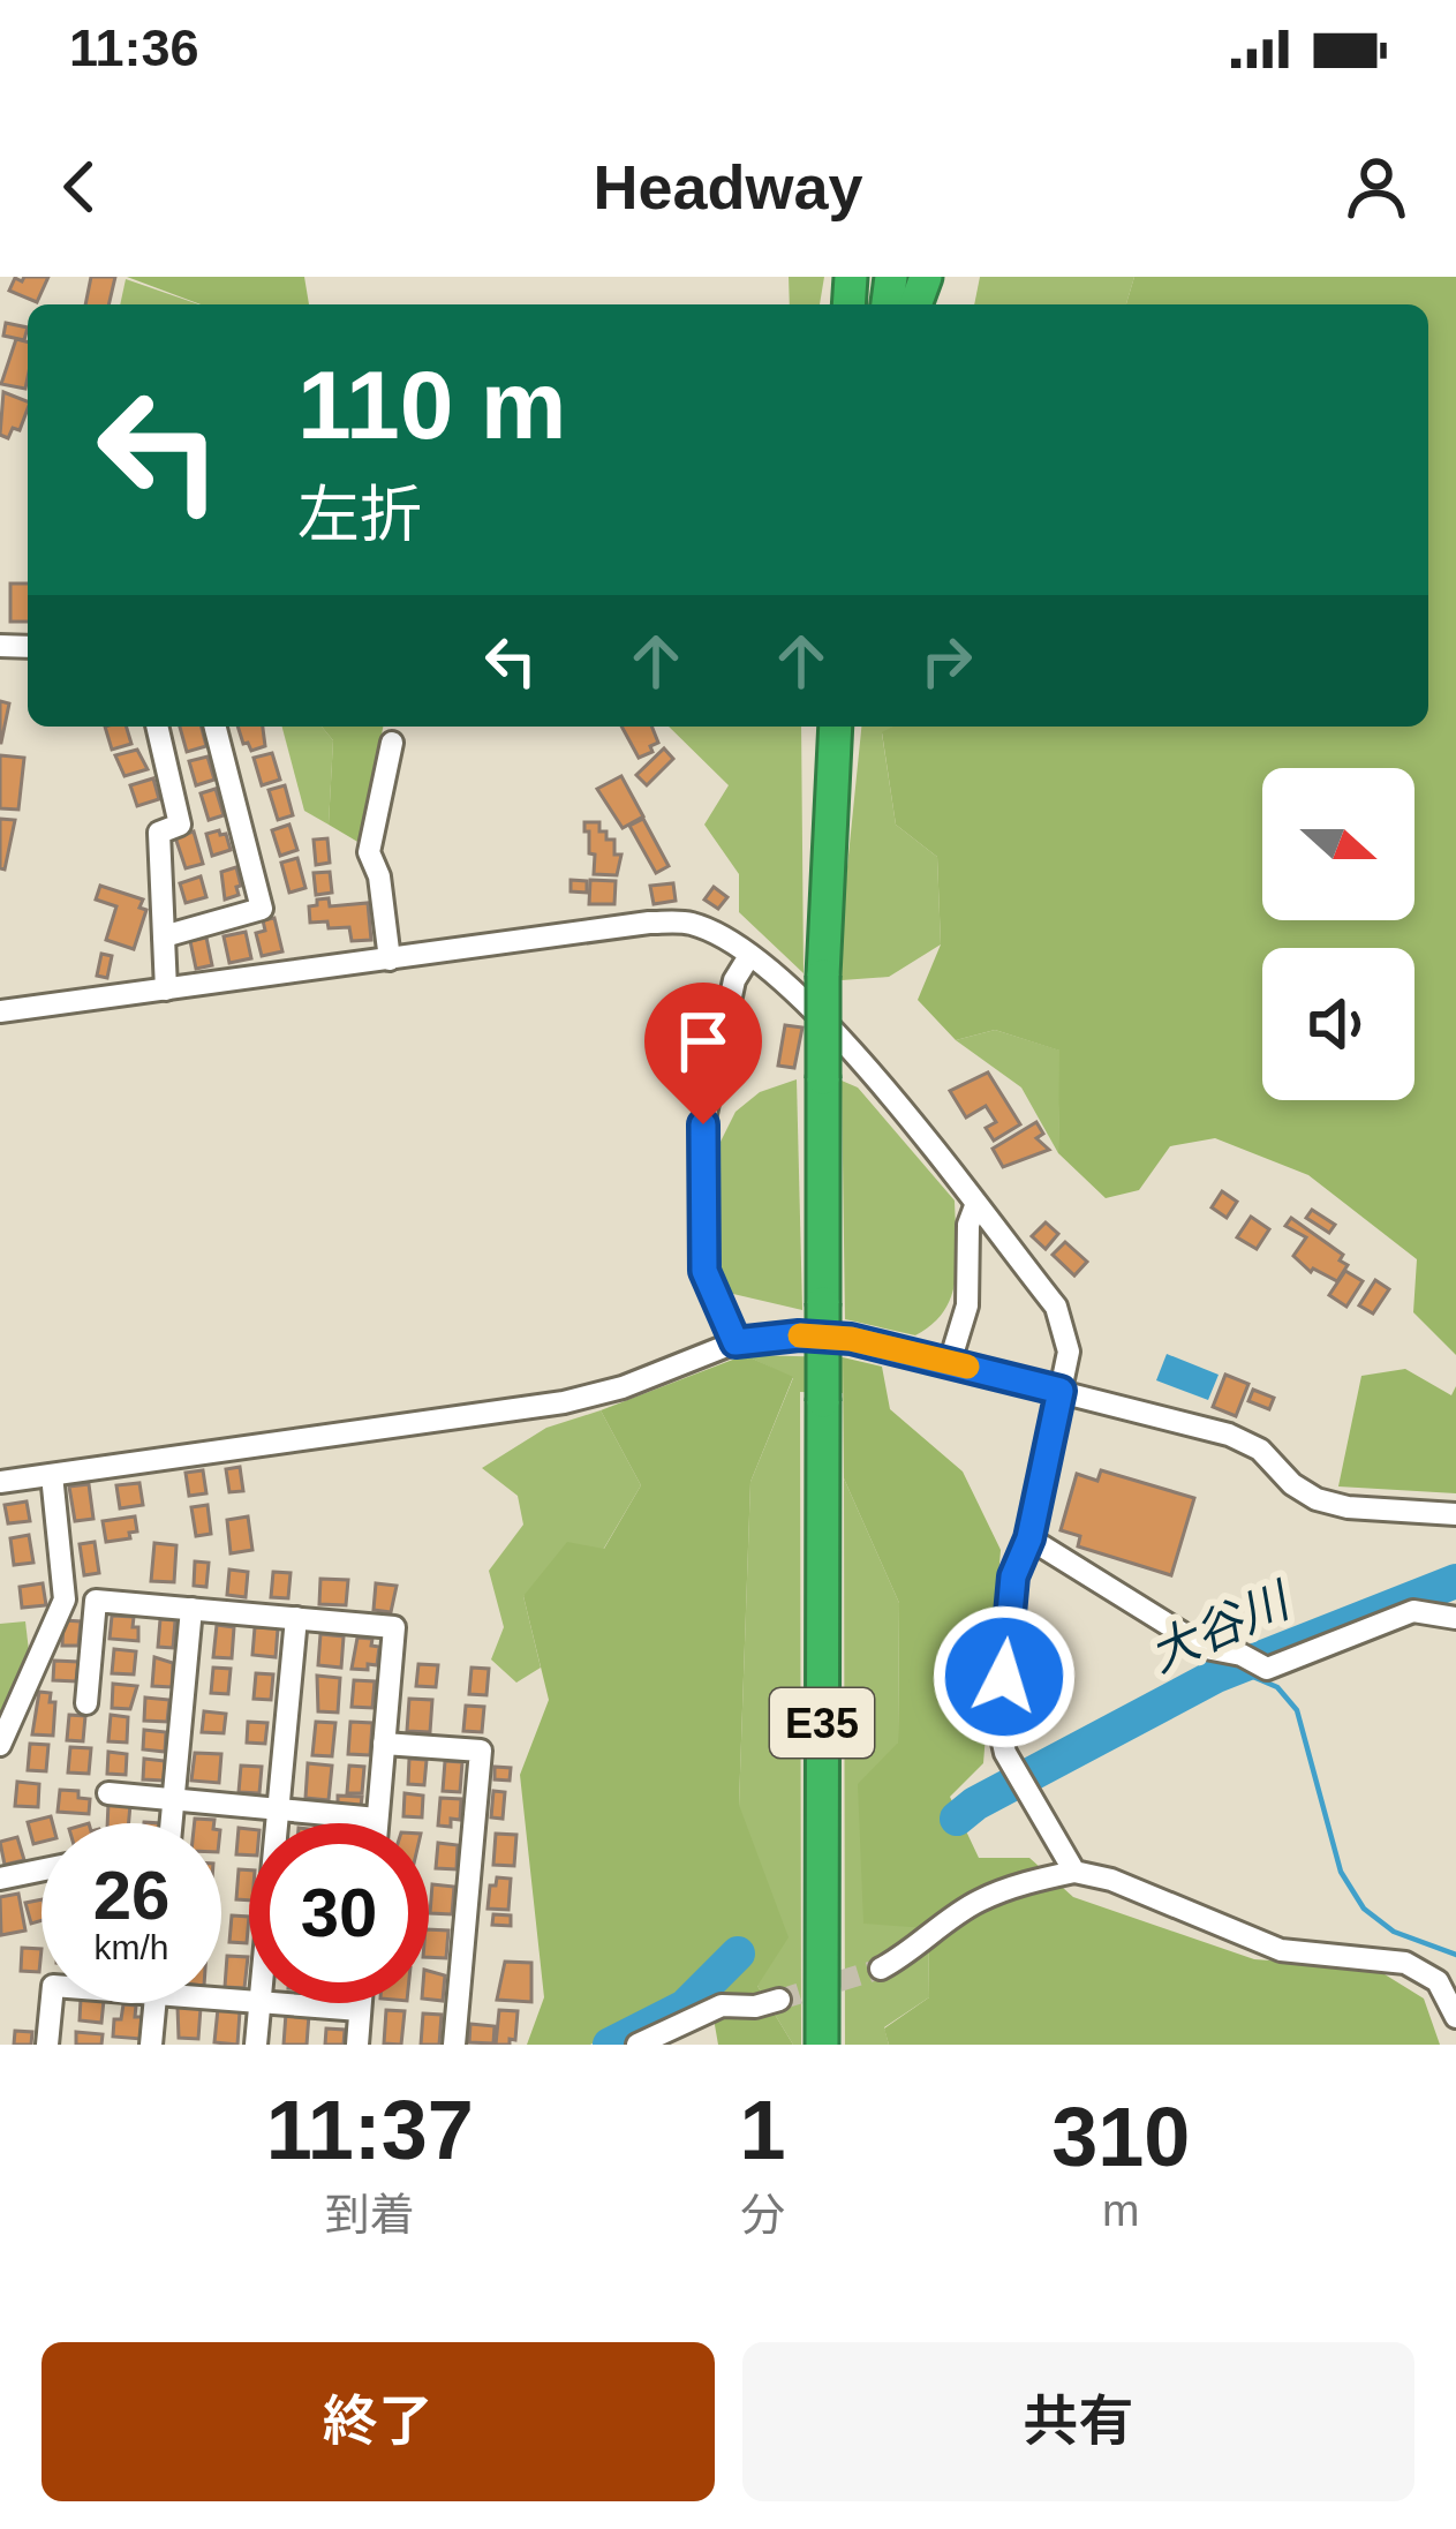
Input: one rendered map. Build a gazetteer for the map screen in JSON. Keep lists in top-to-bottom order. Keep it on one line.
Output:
{"streets":{"highway":["E35"]},"water":["大谷川"],"north":"right","page":{"status":"11:36","header":"Headway","turn":["110 m","左折"],"speed":"26 km/h","limit":"30","eta":["11:37","到着","1","分","310","m"],"buttons":["終了","共有"]}}
